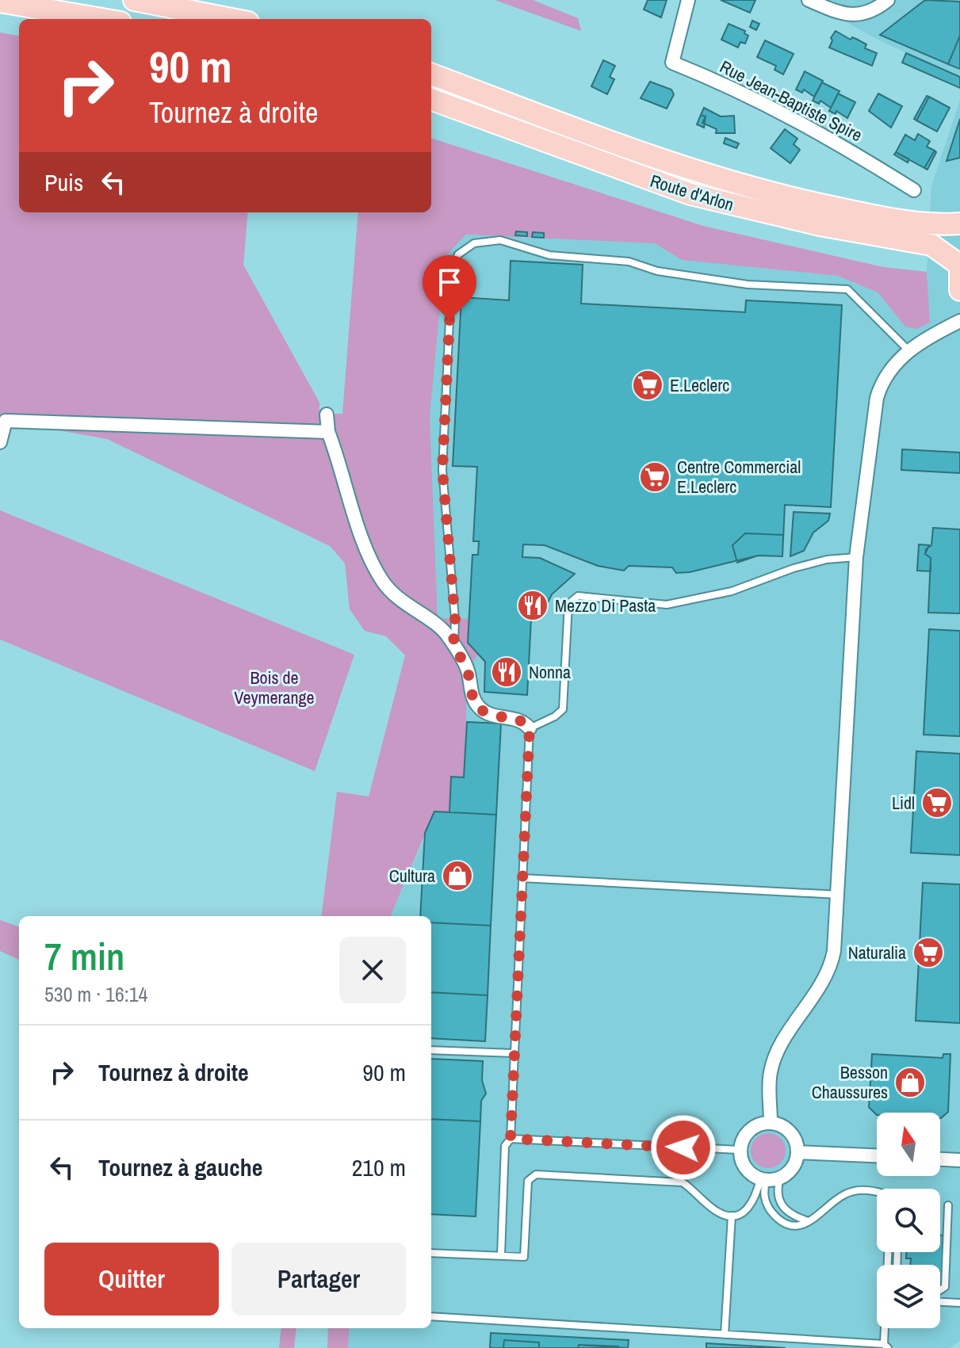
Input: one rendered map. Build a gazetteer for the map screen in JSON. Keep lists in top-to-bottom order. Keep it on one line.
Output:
{"streets":{"main road":["Route d'Arlon"],"street":["Rue Jean-Baptiste Spire"]},"parks":["Bois de Veymerange"],"places":{"supermarket":["E.Leclerc","Centre Commercial E.Leclerc","Lidl","Naturalia"],"restaurant":["Mezzo Di Pasta","Nonna"],"shop":["Cultura","Besson Chaussures"]},"north":"top","page":{"turn":["90 m","Tournez à droite"],"then":"Puis","heading":["7 min","530 m · 16:14"],"list":[{"name":"Tournez à droite","value":"90 m"},{"name":"Tournez à gauche","value":"210 m"}],"buttons":["Quitter","Partager"]}}
